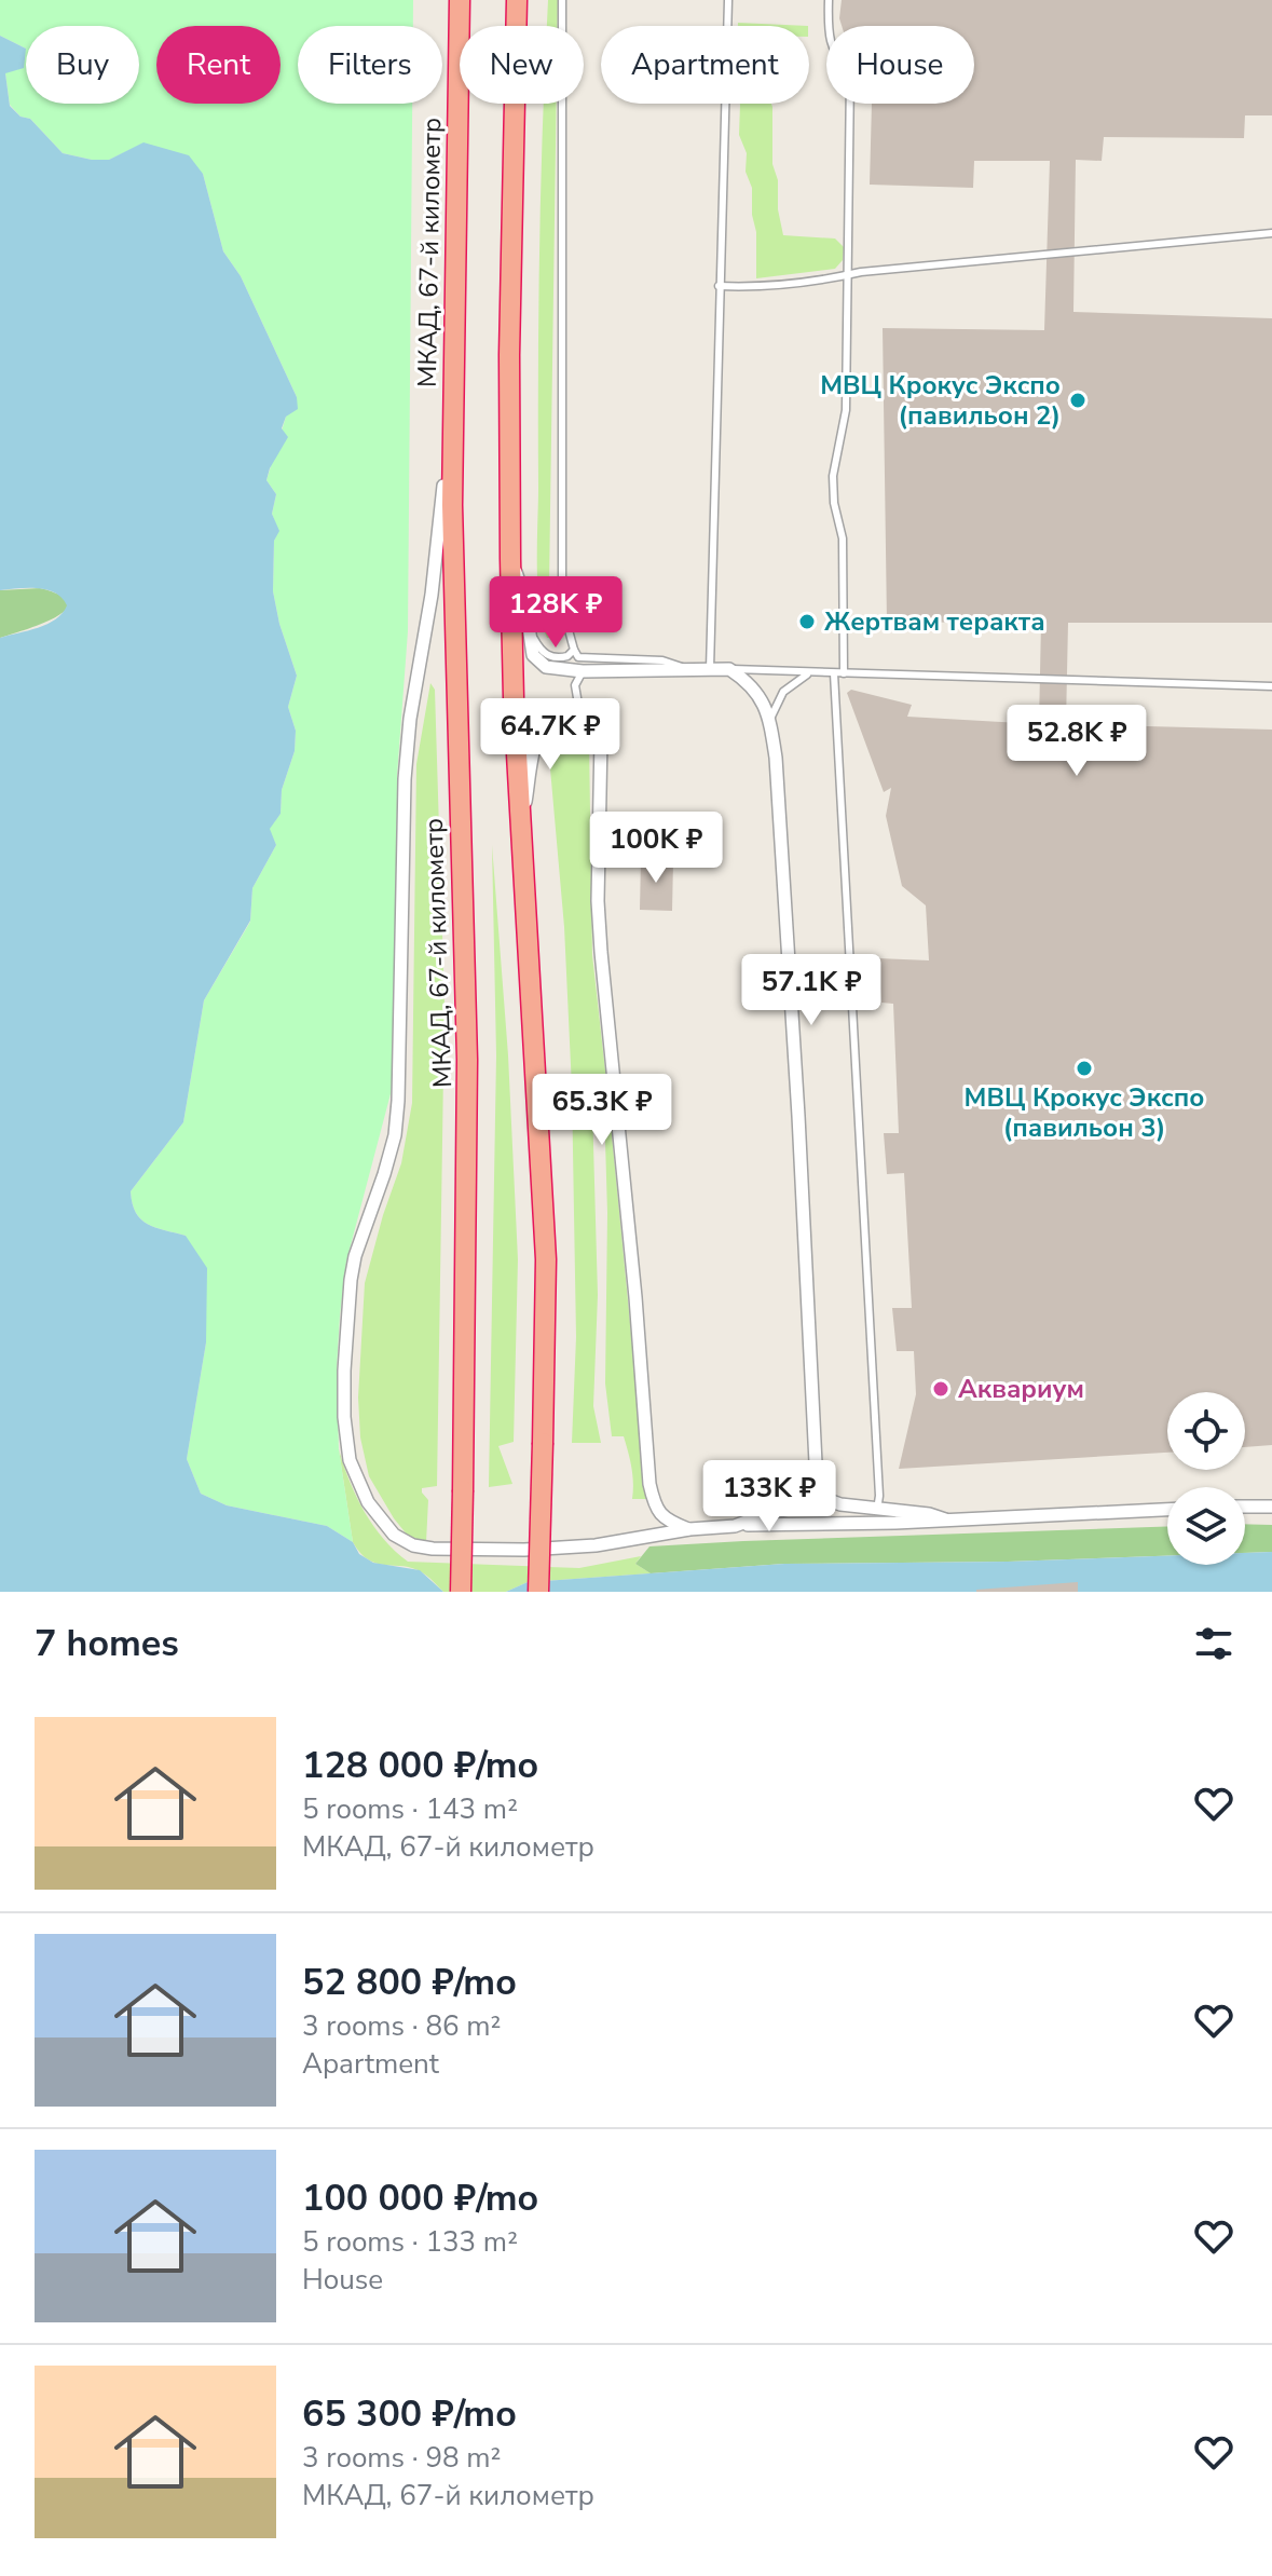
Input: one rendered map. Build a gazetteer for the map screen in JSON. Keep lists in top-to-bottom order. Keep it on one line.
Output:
{"streets":{"highway":["МКАД, 67-й километр"]},"places":["МВЦ Крокус Экспо (павильон 2)","Жертвам теракта","МВЦ Крокус Экспо (павильон 3)","Аквариум"],"page":{"chip":["Buy","Rent","Filters","New","Apartment","House"],"price":["128K ₽","64.7K ₽","52.8K ₽","100K ₽","57.1K ₽","65.3K ₽","133K ₽"],"heading":"7 homes","list":[{"name":"128 000 ₽/mo","note":"5 rooms · 143 m² · МКАД, 67-й километр"},{"name":"52 800 ₽/mo","note":"3 rooms · 86 m² · Apartment"},{"name":"100 000 ₽/mo","note":"5 rooms · 133 m² · House"},{"name":"65 300 ₽/mo","note":"3 rooms · 98 m² · МКАД, 67-й километр"}]}}
